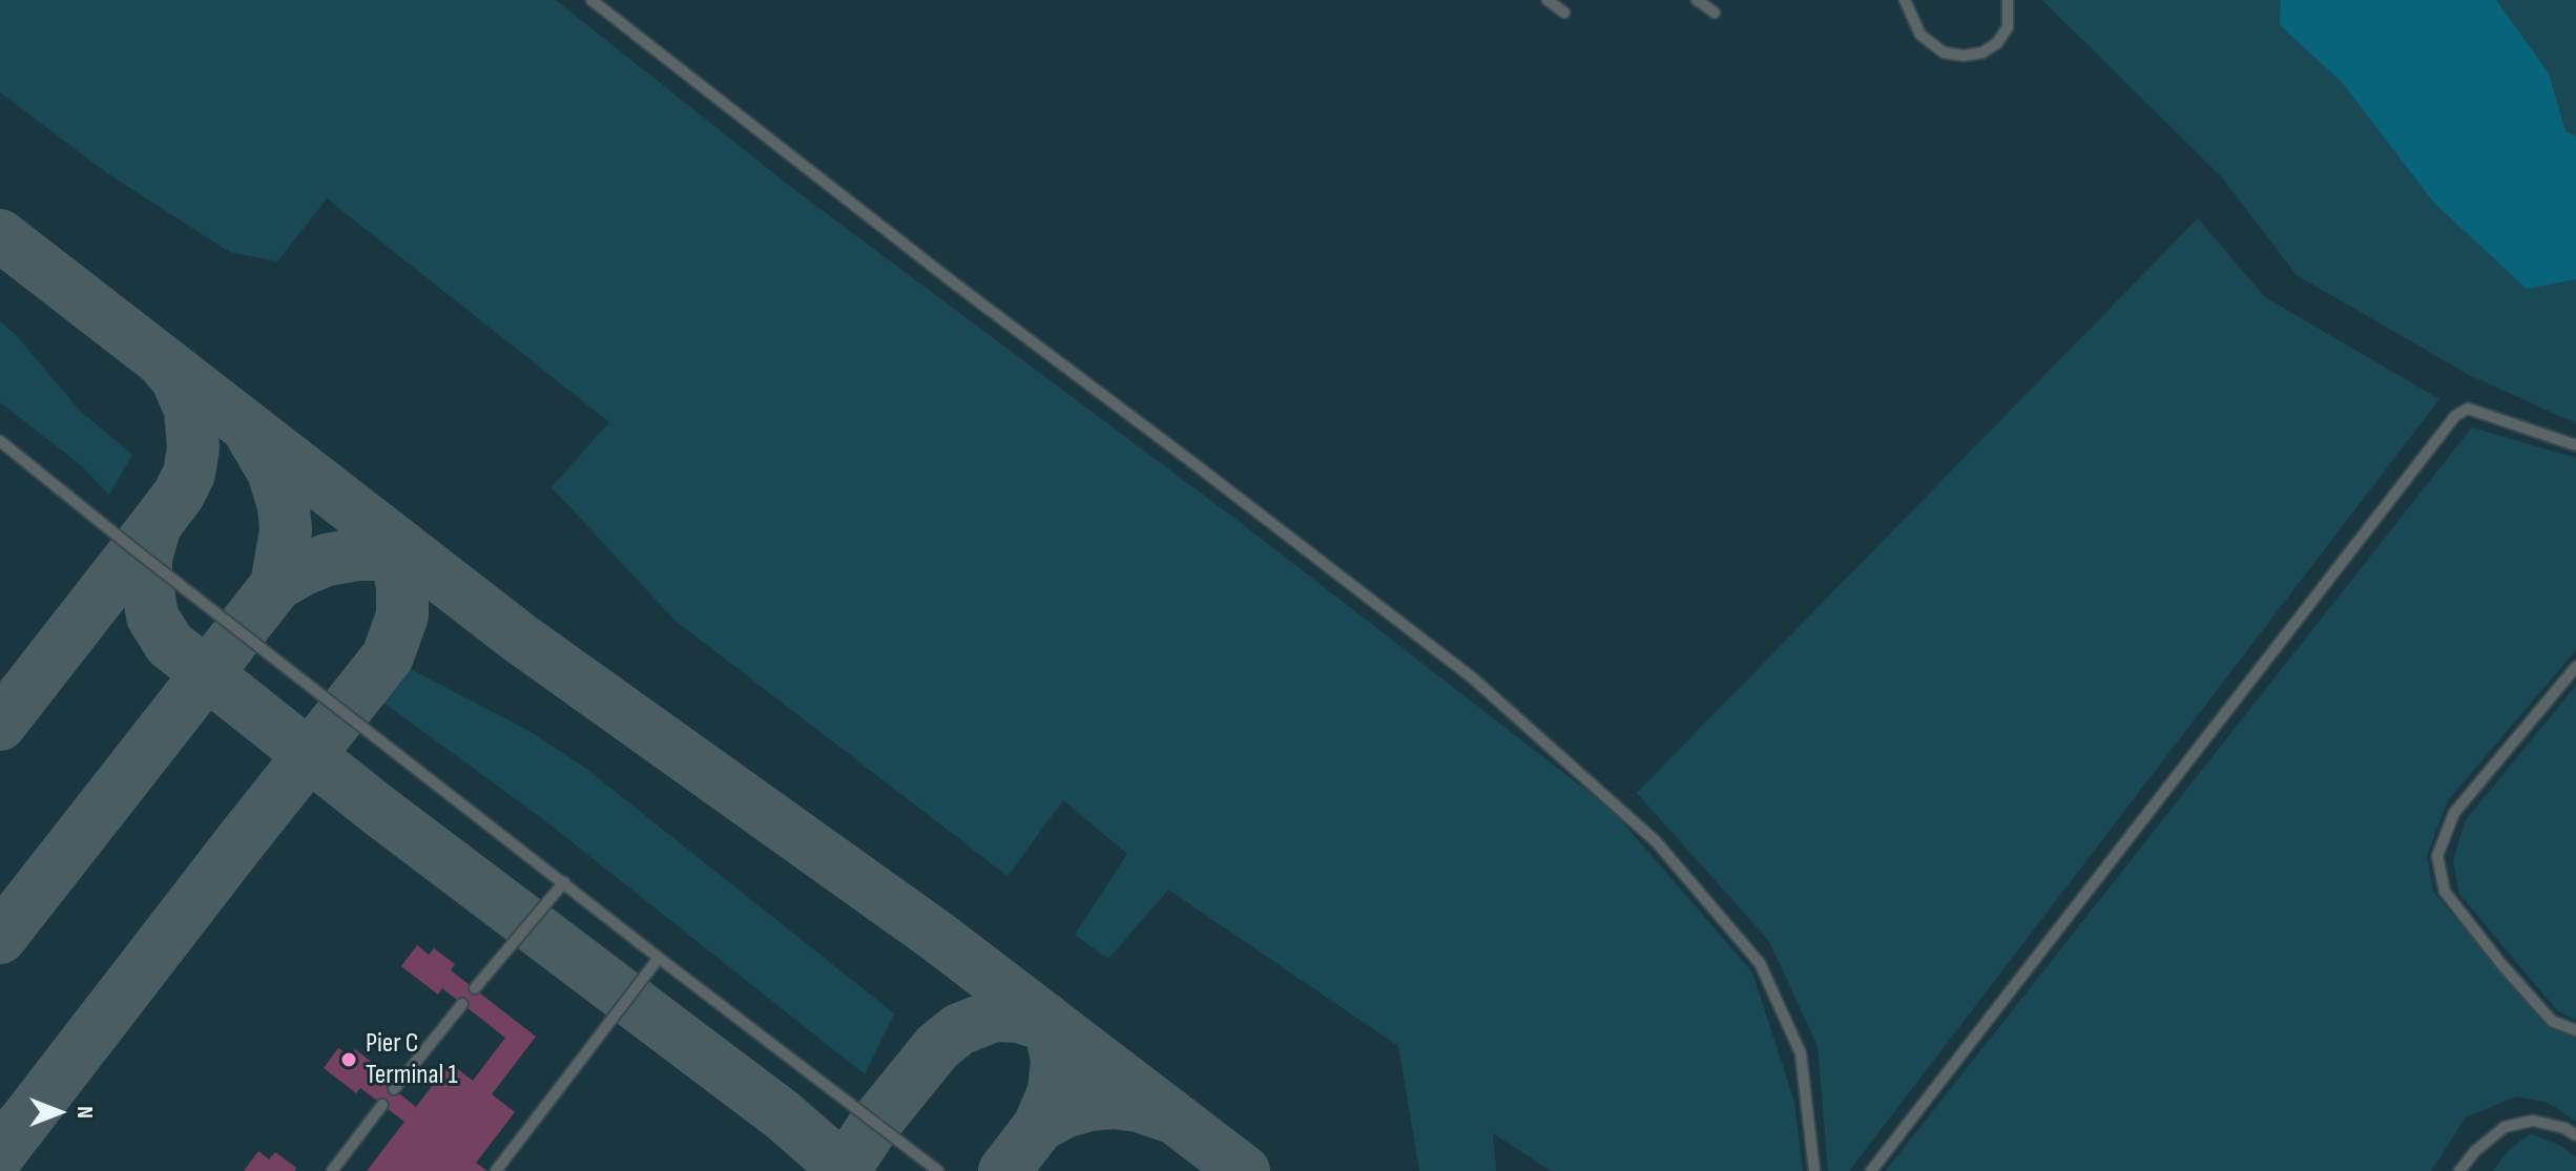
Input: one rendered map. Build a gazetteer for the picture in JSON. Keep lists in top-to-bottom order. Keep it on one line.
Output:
{"places":["Pier C Terminal 1"],"north":"right"}
